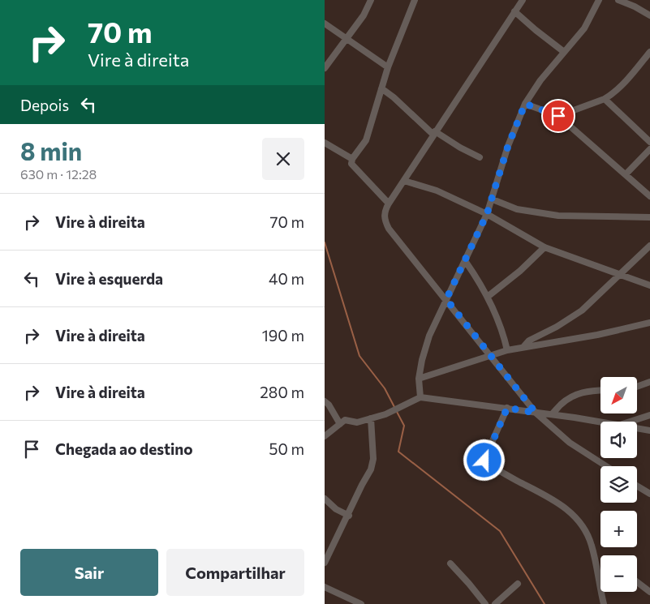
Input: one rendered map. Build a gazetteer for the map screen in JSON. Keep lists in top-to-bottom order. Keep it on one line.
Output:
{"north":"bottom left","page":{"turn":["70 m","Vire à direita"],"then":"Depois","heading":["8 min","630 m · 12:28"],"list":[{"name":"Vire à direita","value":"70 m"},{"name":"Vire à esquerda","value":"40 m"},{"name":"Vire à direita","value":"190 m"},{"name":"Vire à direita","value":"280 m"},{"name":"Chegada ao destino","value":"50 m"}],"map_buttons":["+","−"],"buttons":["Sair","Compartilhar"]}}
